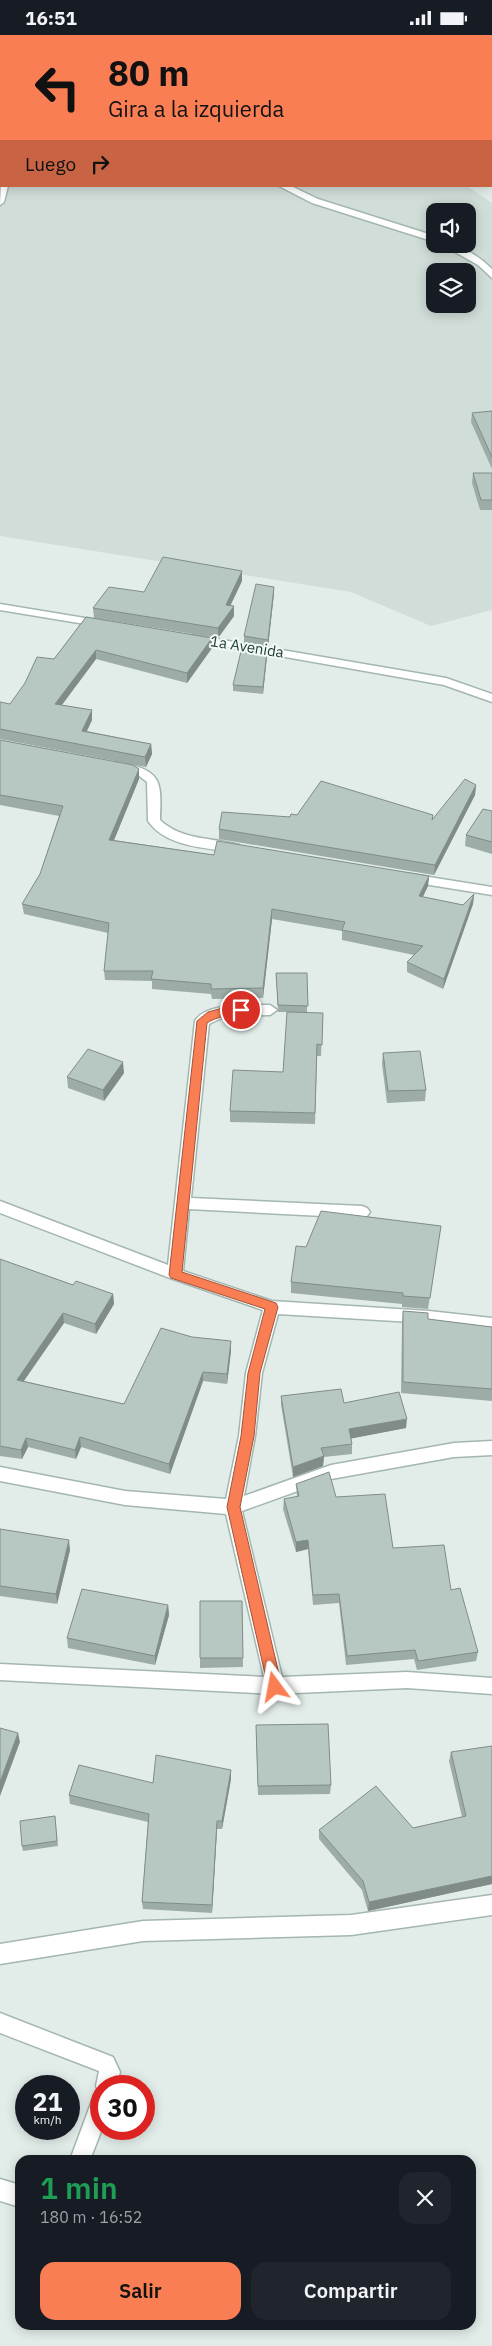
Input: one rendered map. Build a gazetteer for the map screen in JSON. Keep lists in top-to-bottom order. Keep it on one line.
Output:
{"streets":{"street":["1a Avenida"]},"page":{"status":"16:51","turn":["80 m","Gira a la izquierda"],"then":"Luego","speed":"21 km/h","limit":"30","heading":["1 min","180 m · 16:52"],"buttons":["Salir","Compartir"]}}
